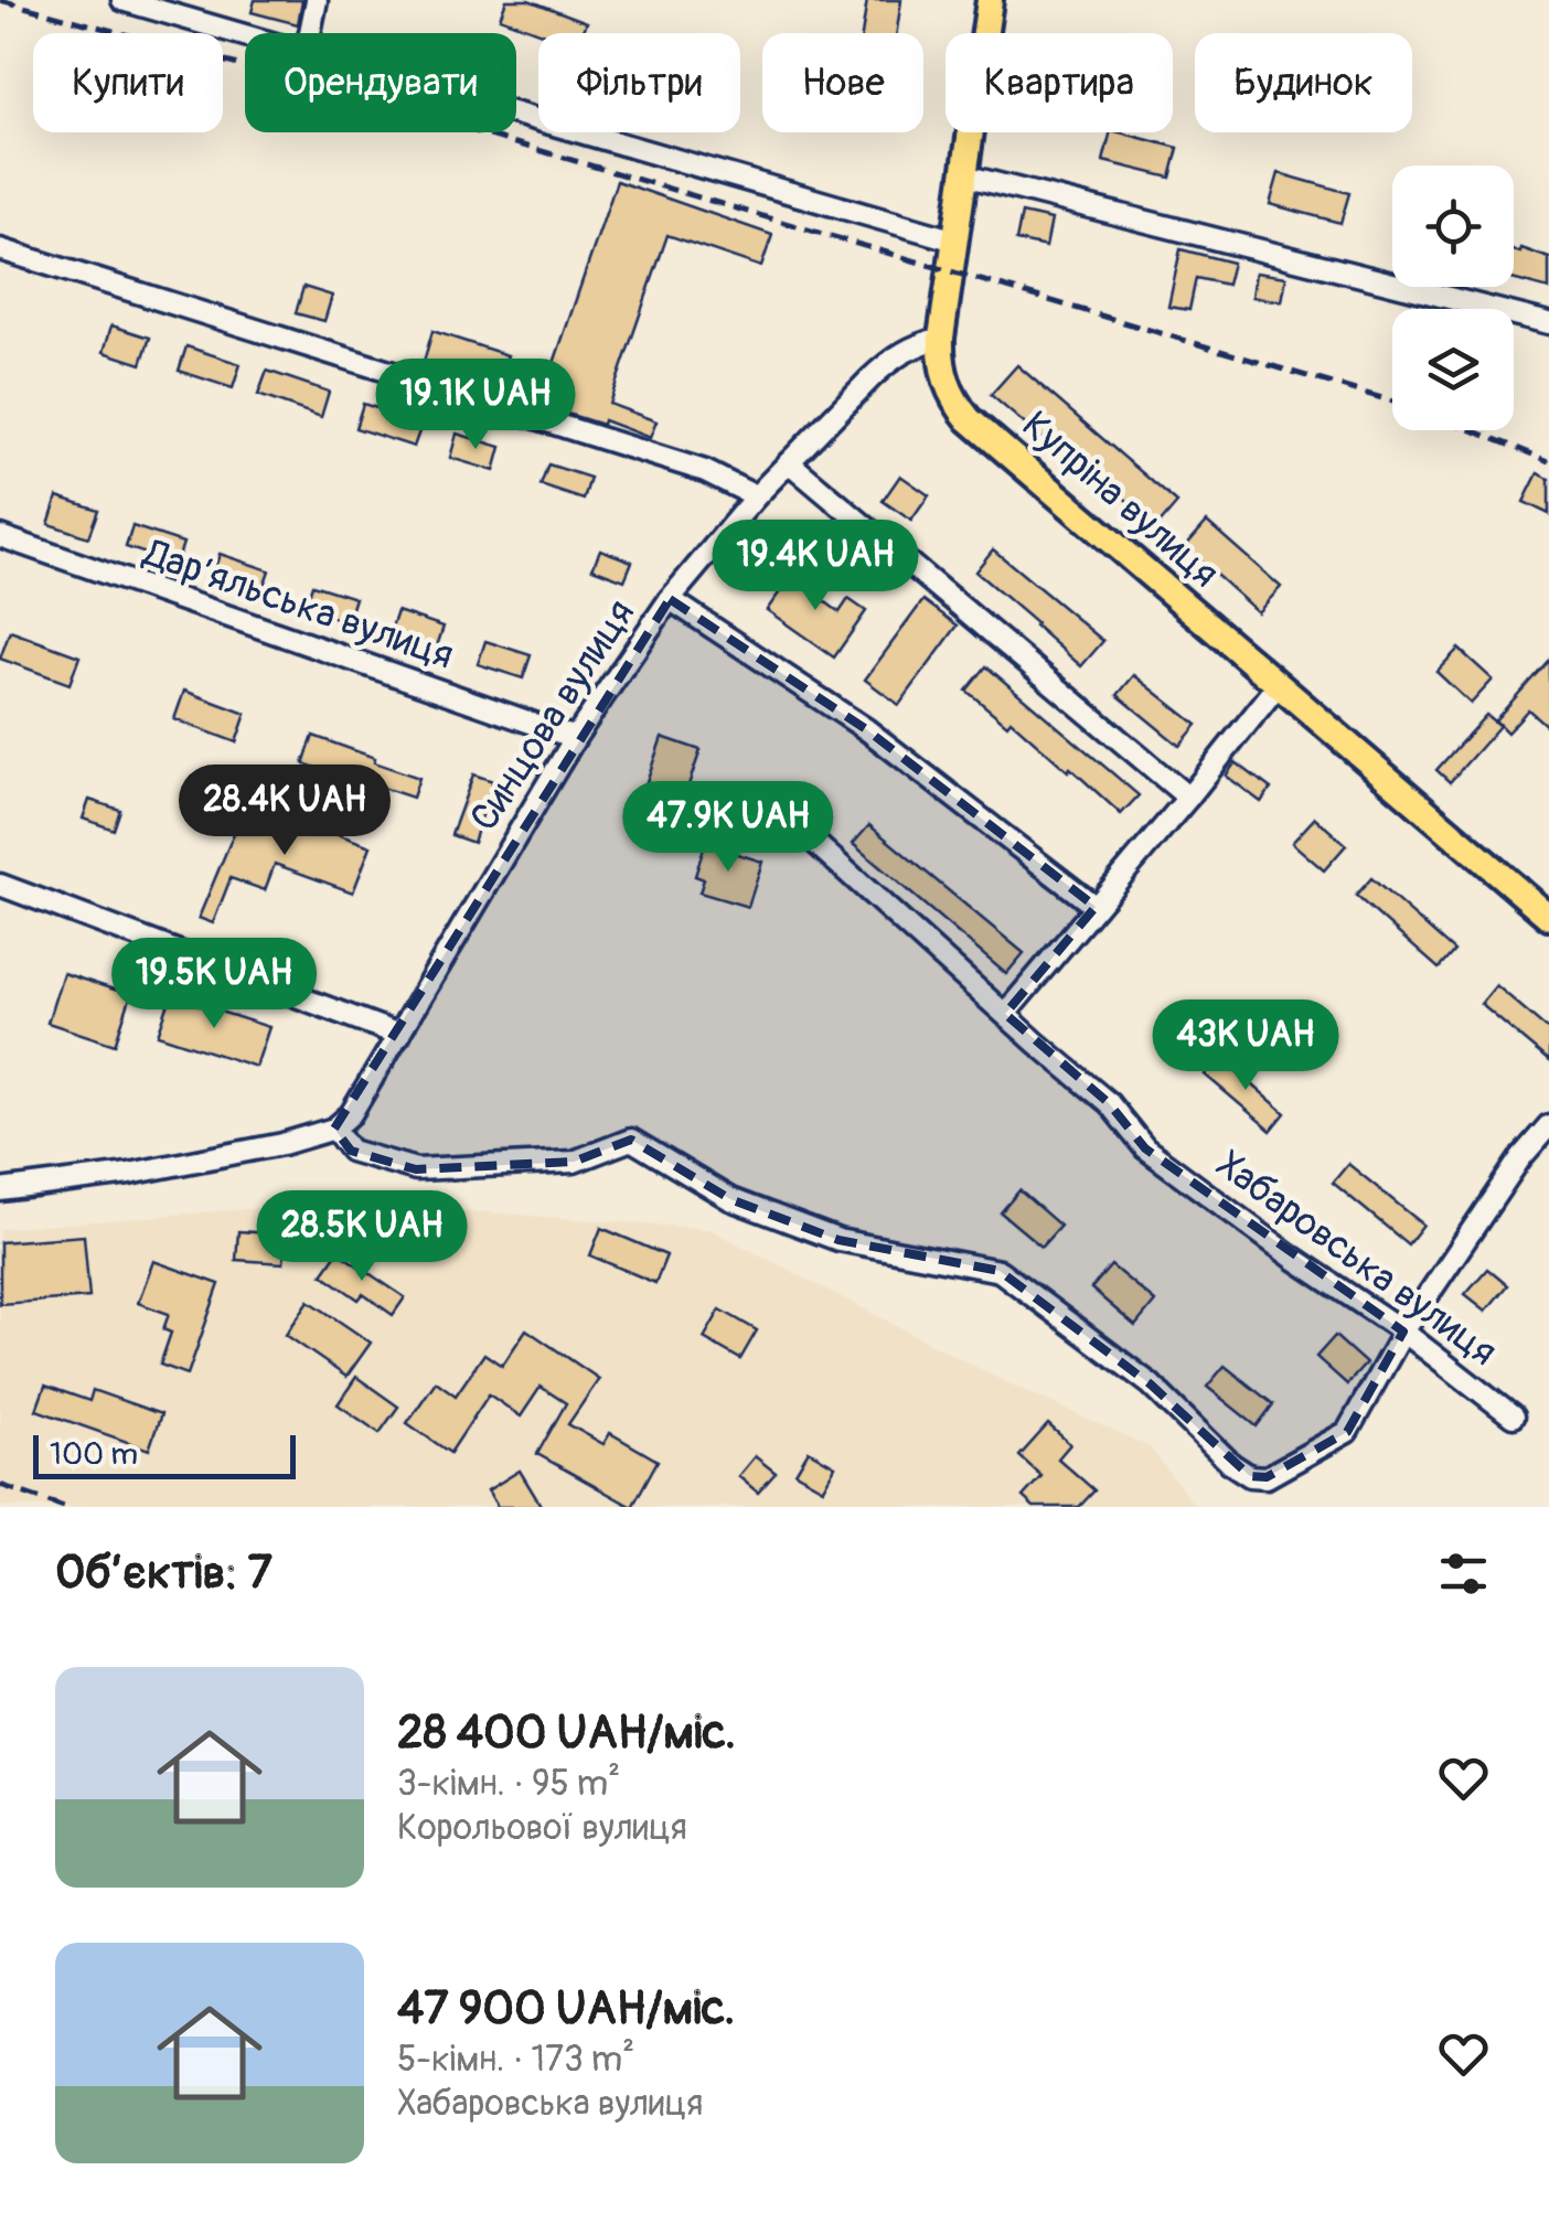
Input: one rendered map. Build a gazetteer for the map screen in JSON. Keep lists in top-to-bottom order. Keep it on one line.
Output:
{"streets":{"main road":["Купріна вулиця"],"street":["Дар’яльська вулиця","Синцова вулиця","Хабаровська вулиця"]},"crossings":[["Купріна вулиця","Синцова вулиця"],["Дар’яльська вулиця","Синцова вулиця"]],"scale_bar":"100 m","page":{"chip":["Купити","Орендувати","Фільтри","Нове","Квартира","Будинок"],"price":["19.1K UAH","19.4K UAH","28.4K UAH","47.9K UAH","19.5K UAH","43K UAH","28.5K UAH"],"scale":"100 m","heading":"Об’єктів: 7","list":[{"name":"28 400 UAH/міс.","note":"3-кімн. · 95 m² · Корольової вулиця"},{"name":"47 900 UAH/міс.","note":"5-кімн. · 173 m² · Хабаровська вулиця"}]}}
